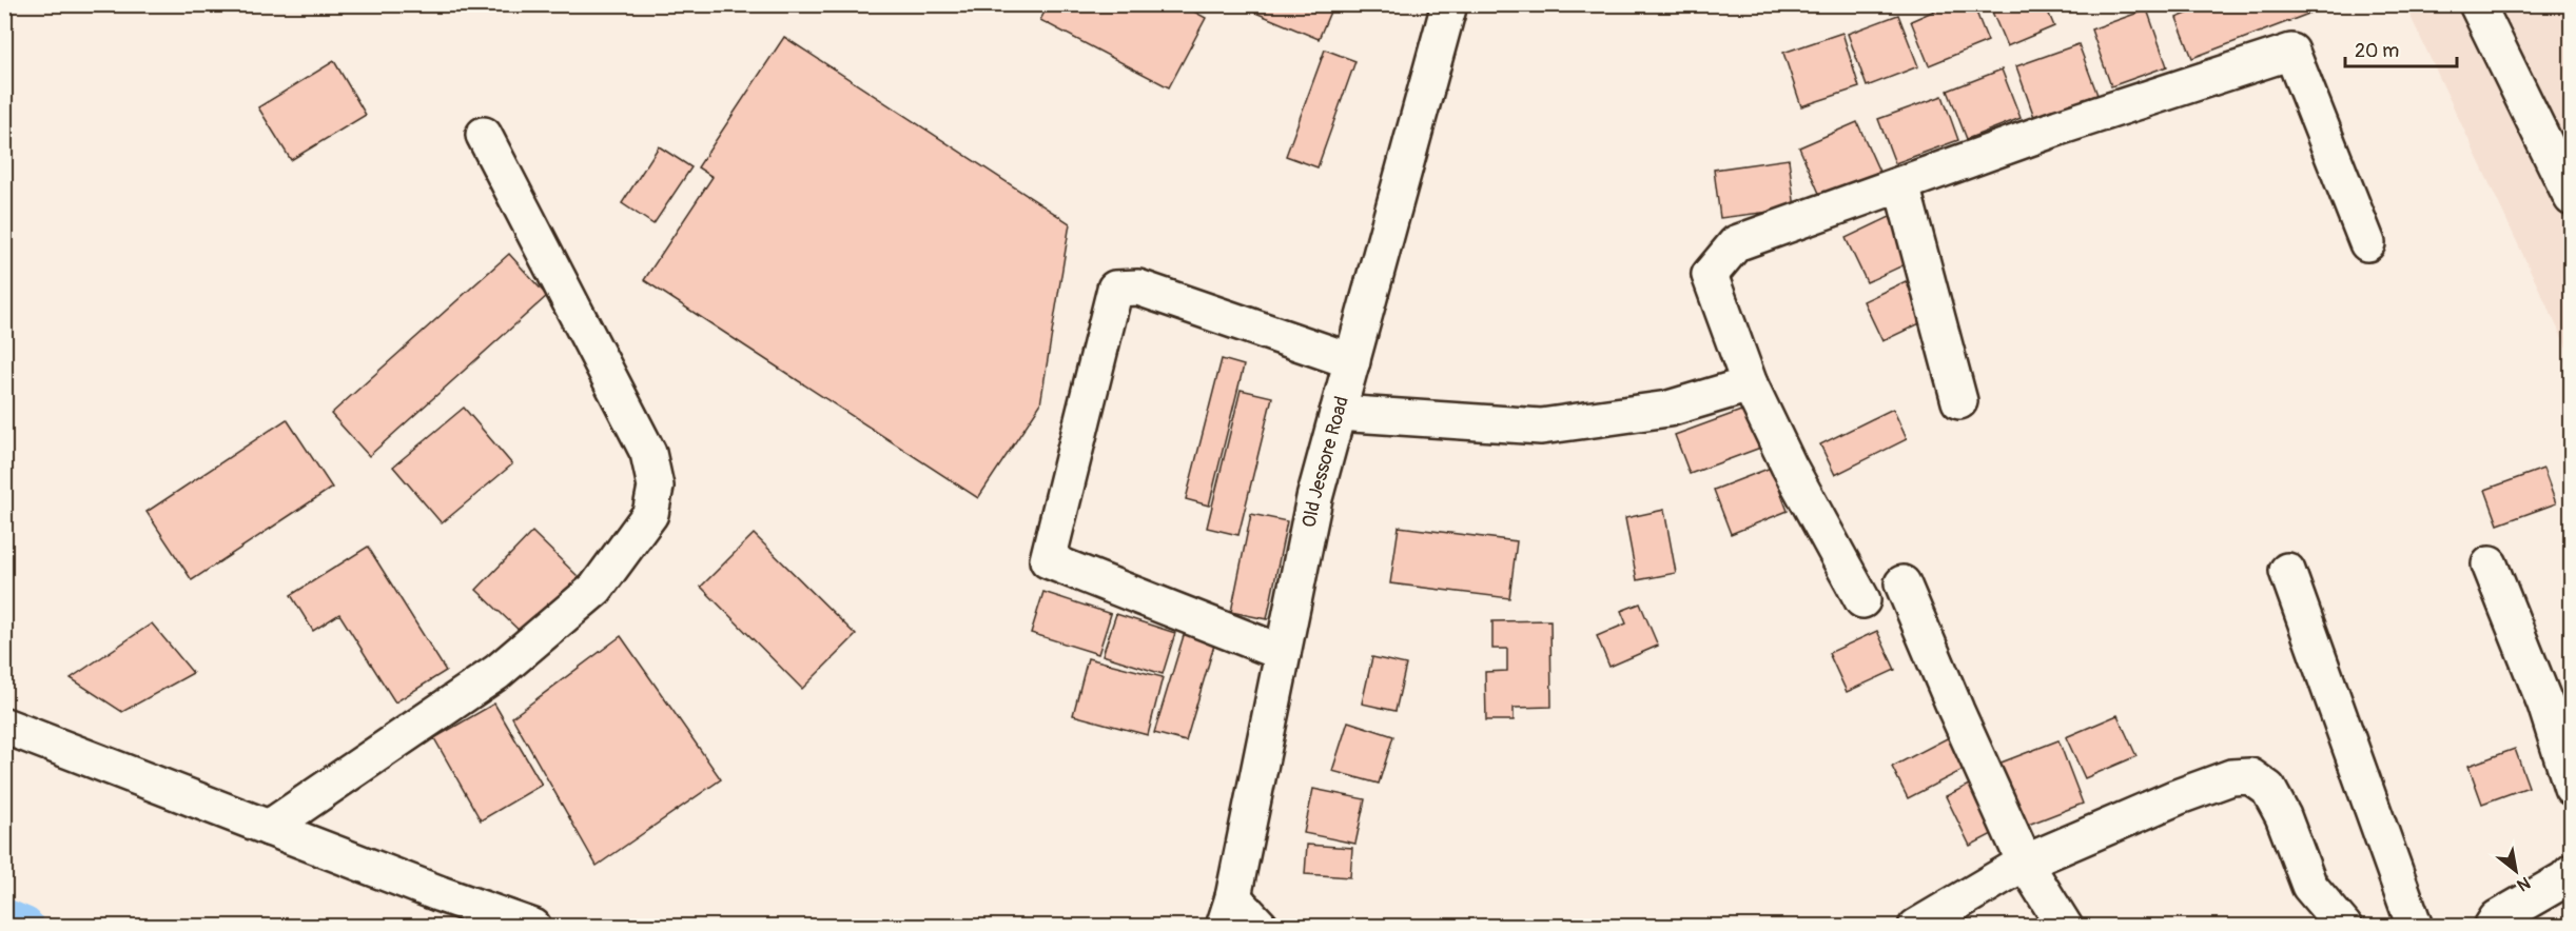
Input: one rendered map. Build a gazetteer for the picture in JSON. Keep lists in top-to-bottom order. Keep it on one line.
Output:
{"streets":{"street":["Old Jessore Road"]},"scale_bar":"20 m","north":"bottom right"}
